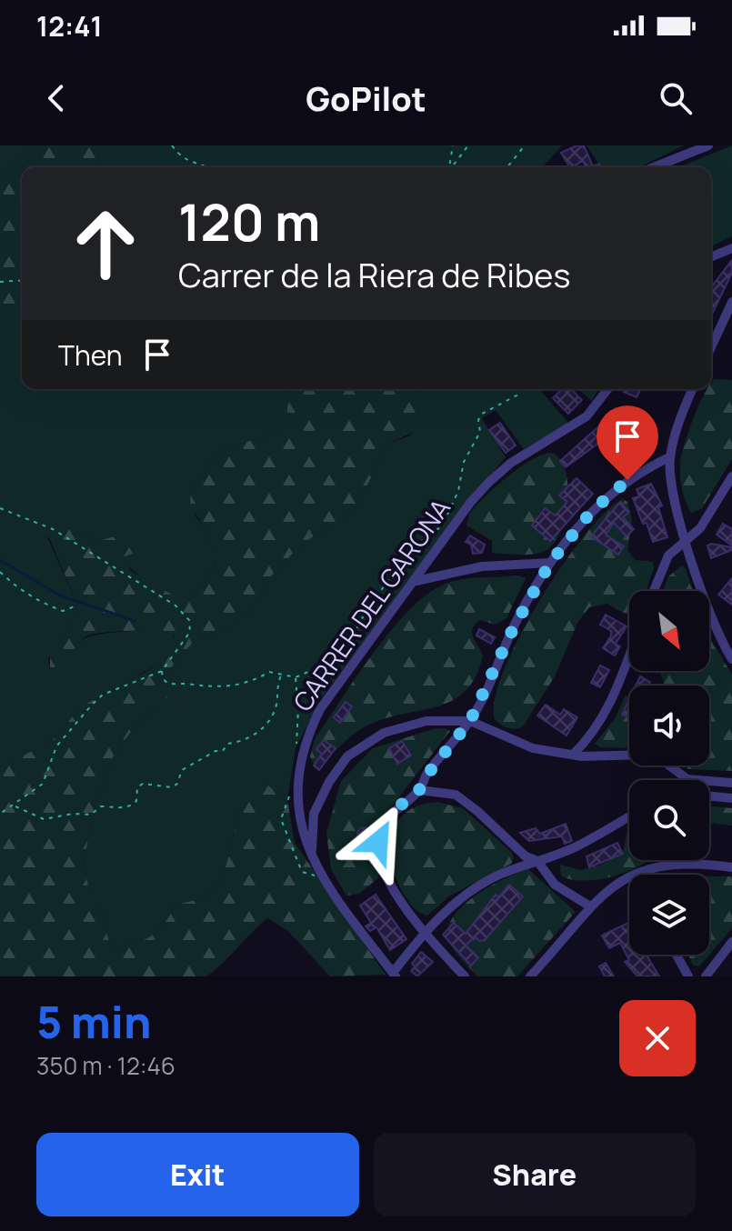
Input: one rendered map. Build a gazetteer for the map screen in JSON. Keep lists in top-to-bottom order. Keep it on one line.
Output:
{"streets":{"street":["CARRER DEL GARONA"]},"north":"bottom right","page":{"status":"12:41","header":"GoPilot","turn":["120 m","Carrer de la Riera de Ribes"],"then":"Then","heading":["5 min","350 m · 12:46"],"buttons":["Exit","Share"]}}
